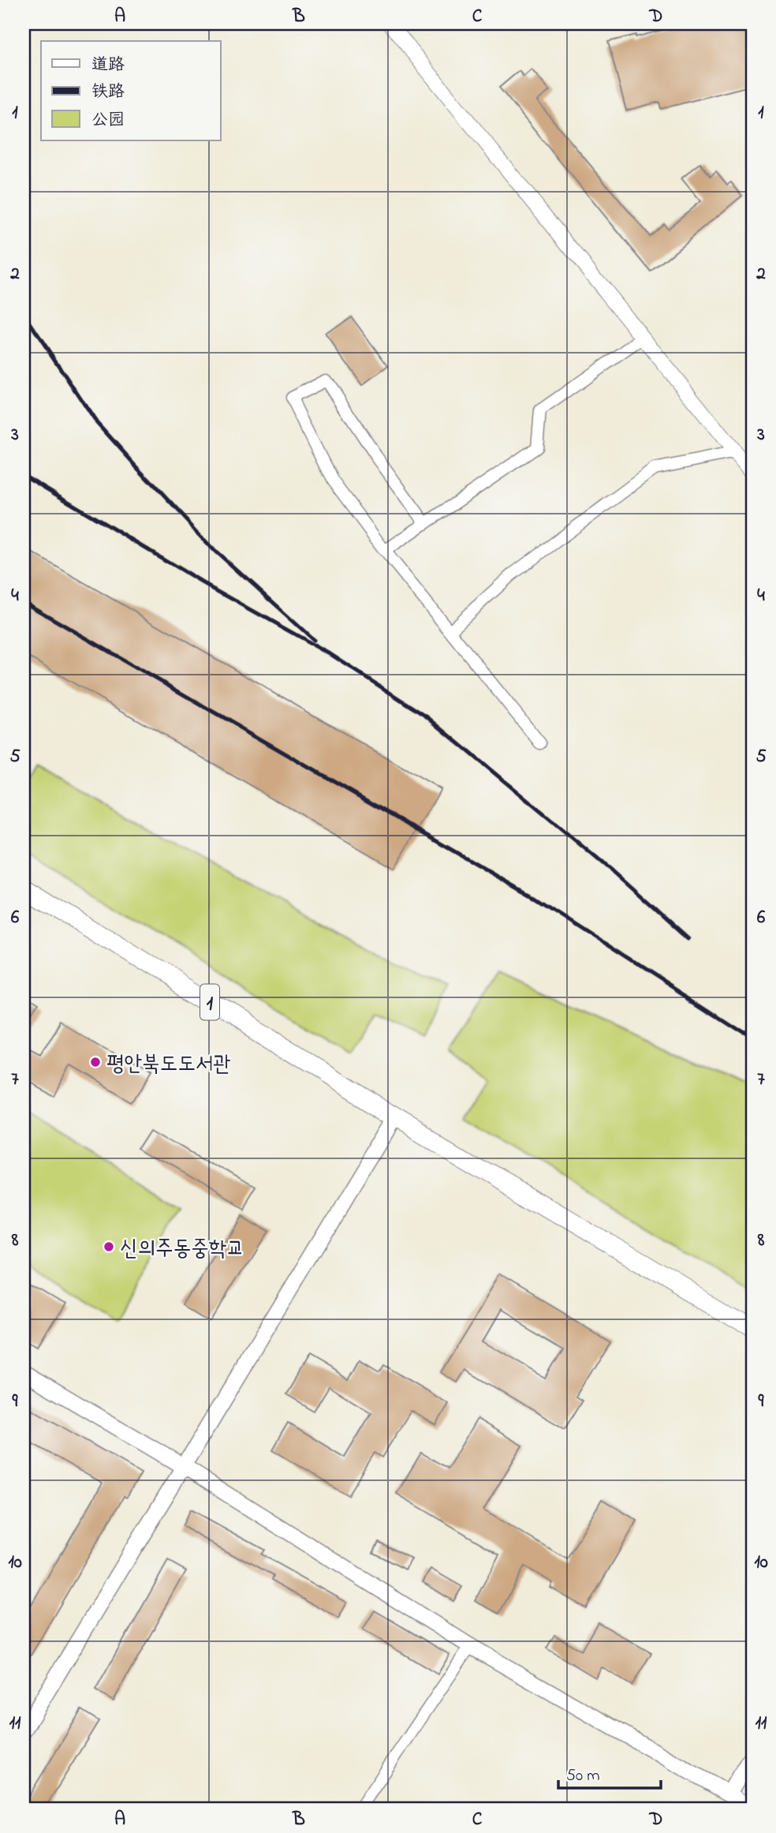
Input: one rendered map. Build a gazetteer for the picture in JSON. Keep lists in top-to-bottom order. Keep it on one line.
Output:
{"streets":{"main road":["1"]},"places":["평안북도도서관","신의주동중학교"],"legend":["道路","铁路","公园"],"scale_bar":"50 m","grid":{"columns":["A","B","C","D"],"rows":["1","2","3","4","5","6","7","8","9","10","11"]}}
